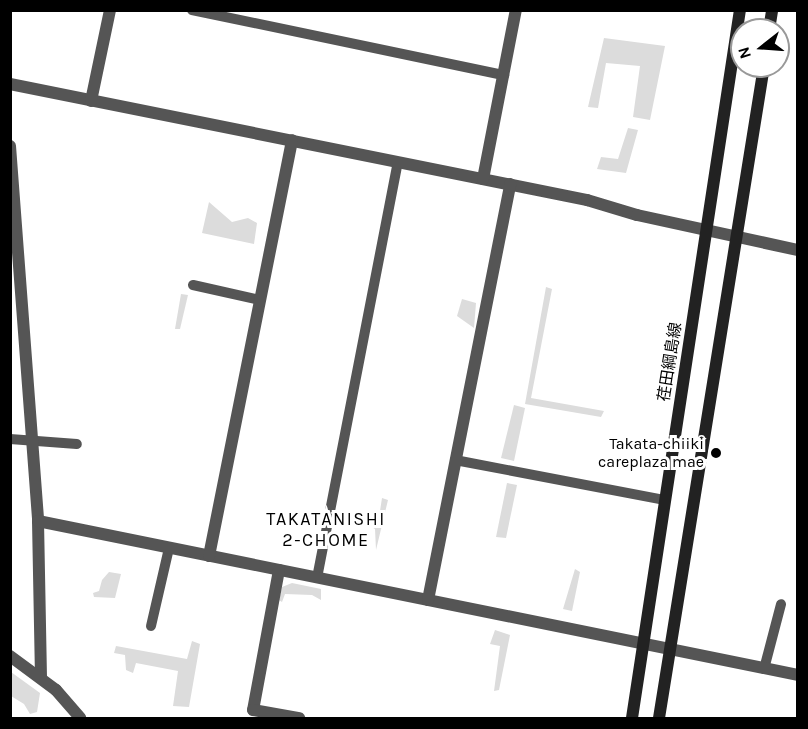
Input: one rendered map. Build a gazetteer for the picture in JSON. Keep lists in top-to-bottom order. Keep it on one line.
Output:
{"streets":{"main road":["荏田綱島線"]},"districts":["TAKATANISHI 2-CHOME"],"places":["Takata-chiiki careplaza mae"],"north":"left"}
